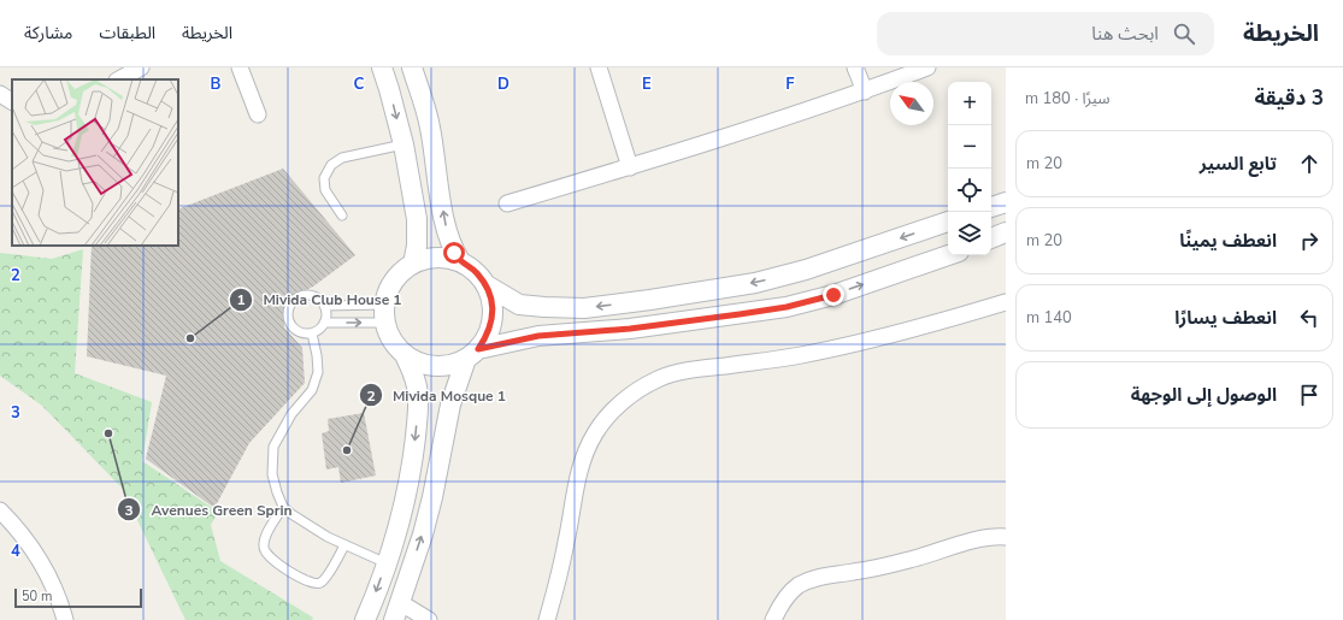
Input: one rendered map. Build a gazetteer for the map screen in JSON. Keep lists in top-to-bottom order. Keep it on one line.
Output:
{"places":["Mivida Club House 1","Avenues Green Sprin","Mivida Mosque 1"],"scale_bar":"50 m","north":"top left","page":{"header":"الخريطة","search":"ابحث هنا","nav":["الخريطة","الطبقات","مشاركة"],"heading":["3 دقيقة","سيرًا · 180 m"],"map_buttons":["+","−"],"list":[["تابع السير","20 m"],["انعطف يمينًا","20 m"],["انعطف يسارًا","140 m"],"الوصول إلى الوجهة"],"scale":"50 m"},"grid":{"columns":["B","C","D","E","F"],"rows":["2","3","4"]}}
